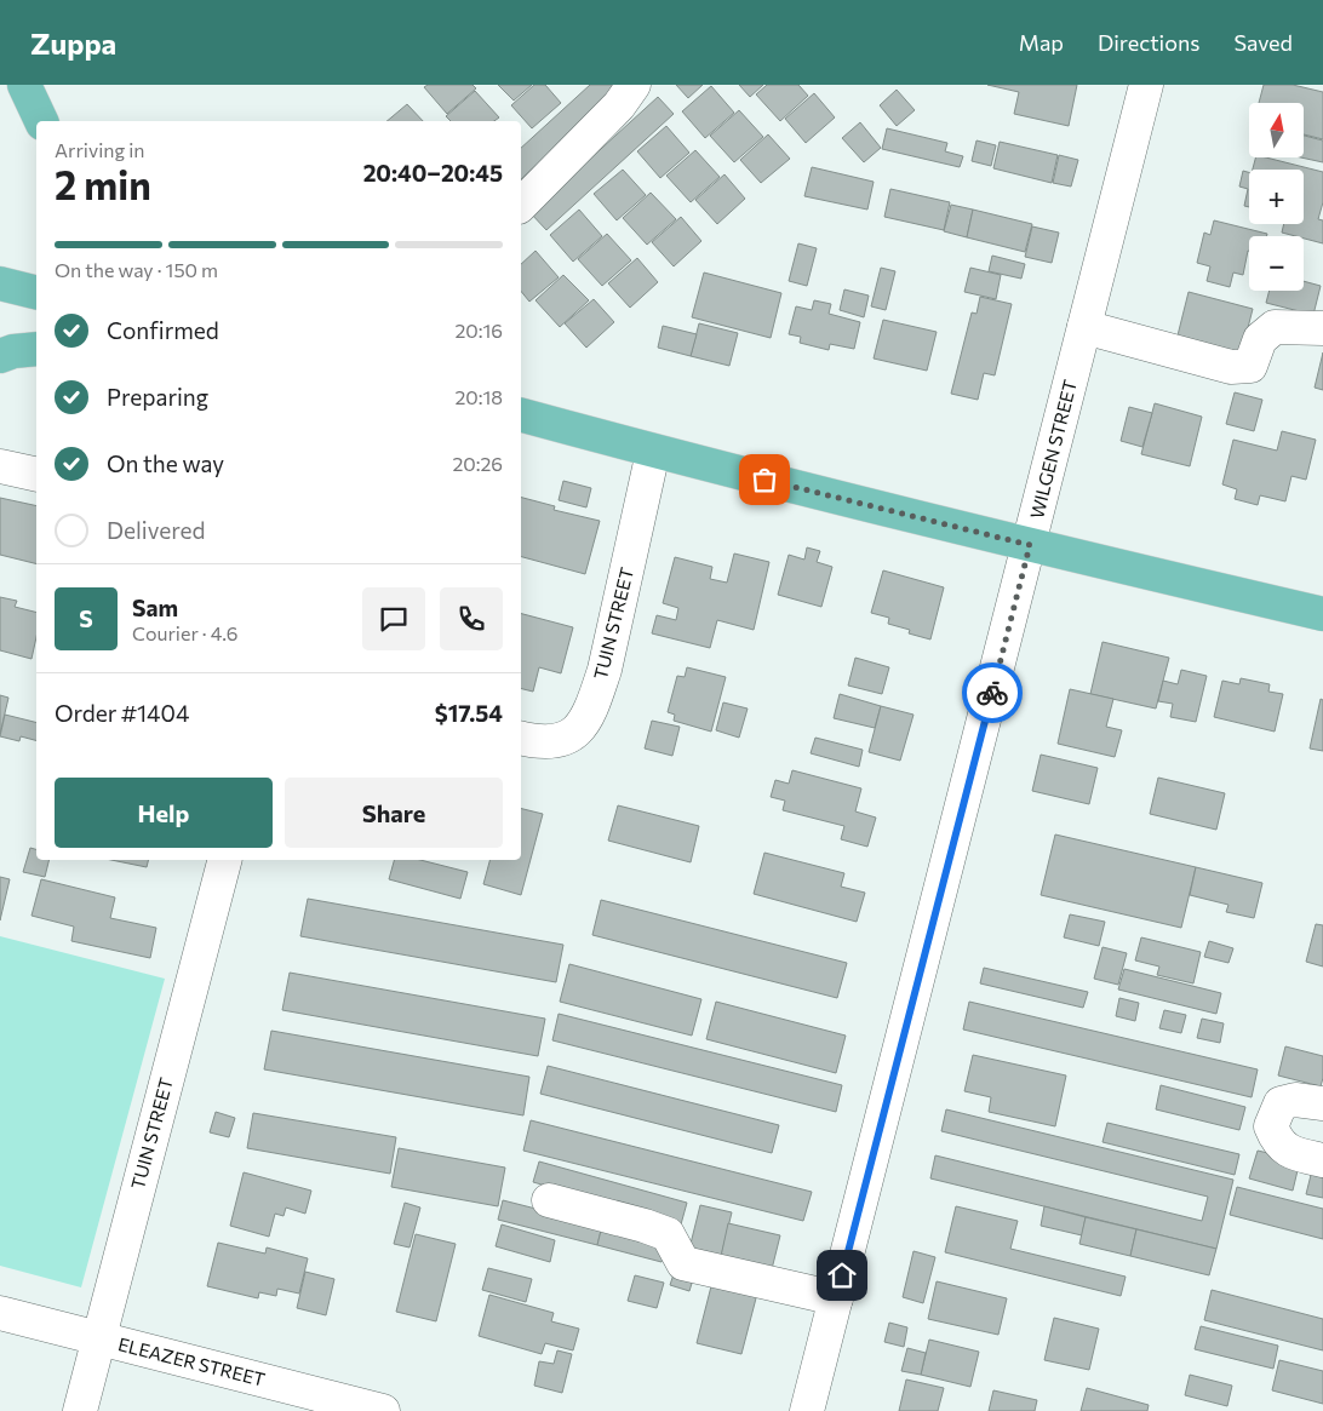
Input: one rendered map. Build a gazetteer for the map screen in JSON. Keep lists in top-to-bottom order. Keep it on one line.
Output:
{"streets":{"street":["WILGEN STREET","TUIN STREET","ELEAZER STREET"]},"crossings":[["TUIN STREET","ELEAZER STREET"]],"north":"top","page":{"header":"Zuppa","nav":["Map","Directions","Saved"],"map_buttons":["+","−"],"heading":["2 min","Arriving in","20:40–20:45"],"panel":["Sam","Courier · 4.6","Order #1404","$17.54"],"bar":"On the way · 150 m","list":[["Confirmed","20:16"],["Preparing","20:18"],["On the way","20:26"],"Delivered"],"round":"S","buttons":["Help","Share"]}}
